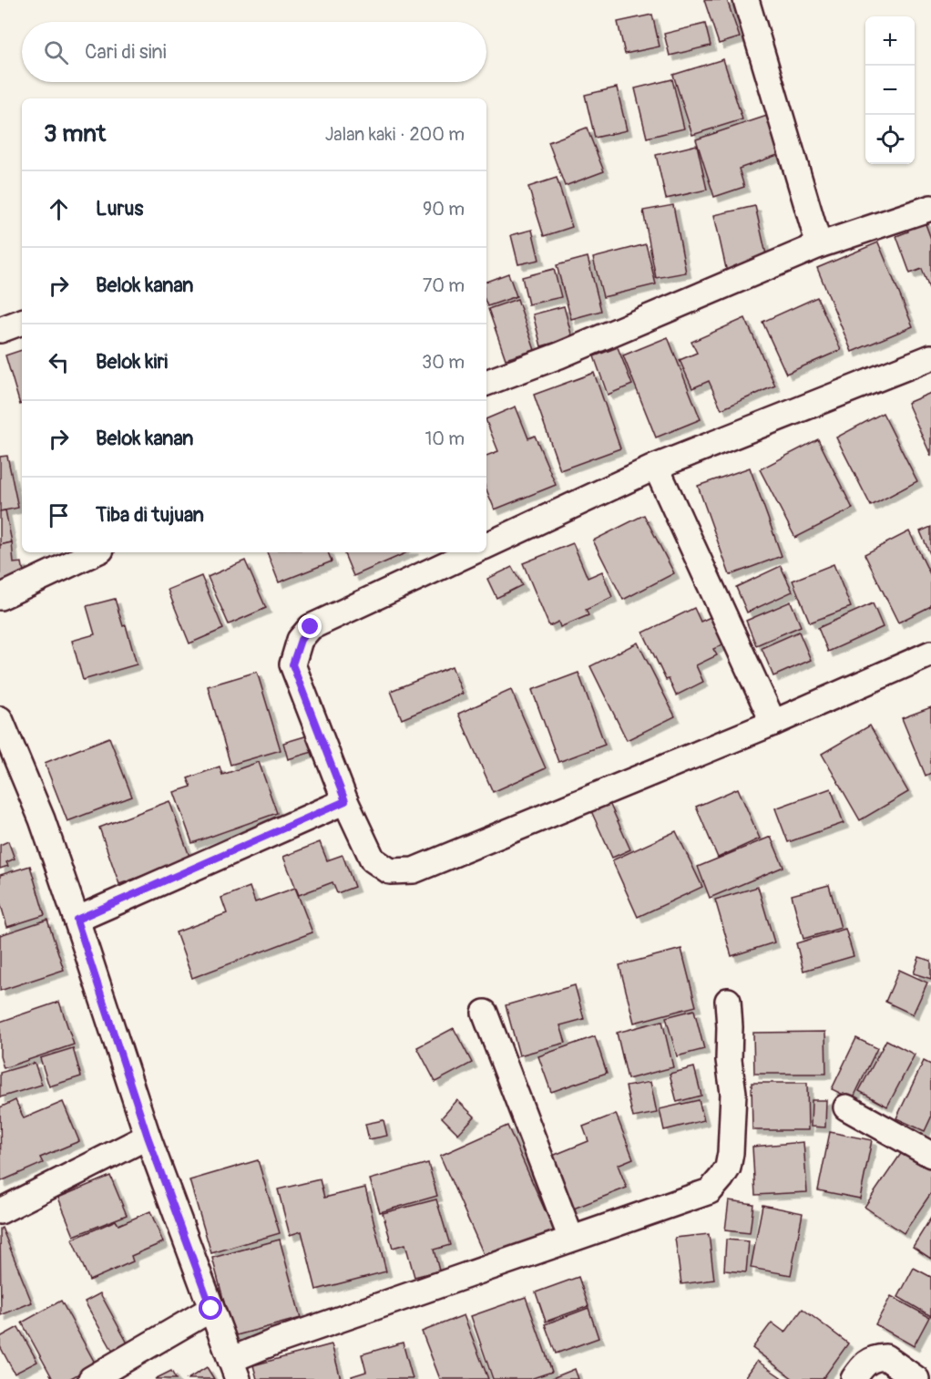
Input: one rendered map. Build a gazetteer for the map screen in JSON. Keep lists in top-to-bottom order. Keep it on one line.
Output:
{"page":{"map_buttons":["+","−"],"search":"Cari di sini","heading":["3 mnt","Jalan kaki · 200 m"],"list":[["Lurus","90 m"],["Belok kanan","70 m"],["Belok kiri","30 m"],["Belok kanan","10 m"],"Tiba di tujuan"]}}
